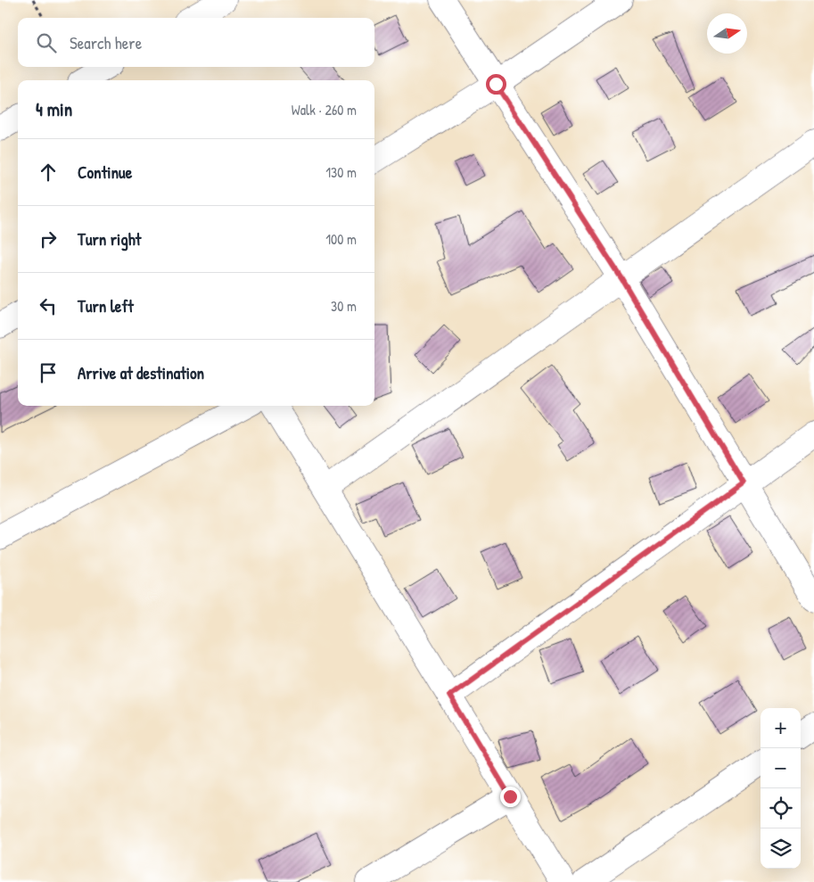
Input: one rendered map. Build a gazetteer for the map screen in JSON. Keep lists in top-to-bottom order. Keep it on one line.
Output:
{"north":"right","page":{"search":"Search here","heading":["4 min","Walk · 260 m"],"list":[["Continue","130 m"],["Turn right","100 m"],["Turn left","30 m"],"Arrive at destination"],"map_buttons":["+","−"]}}
